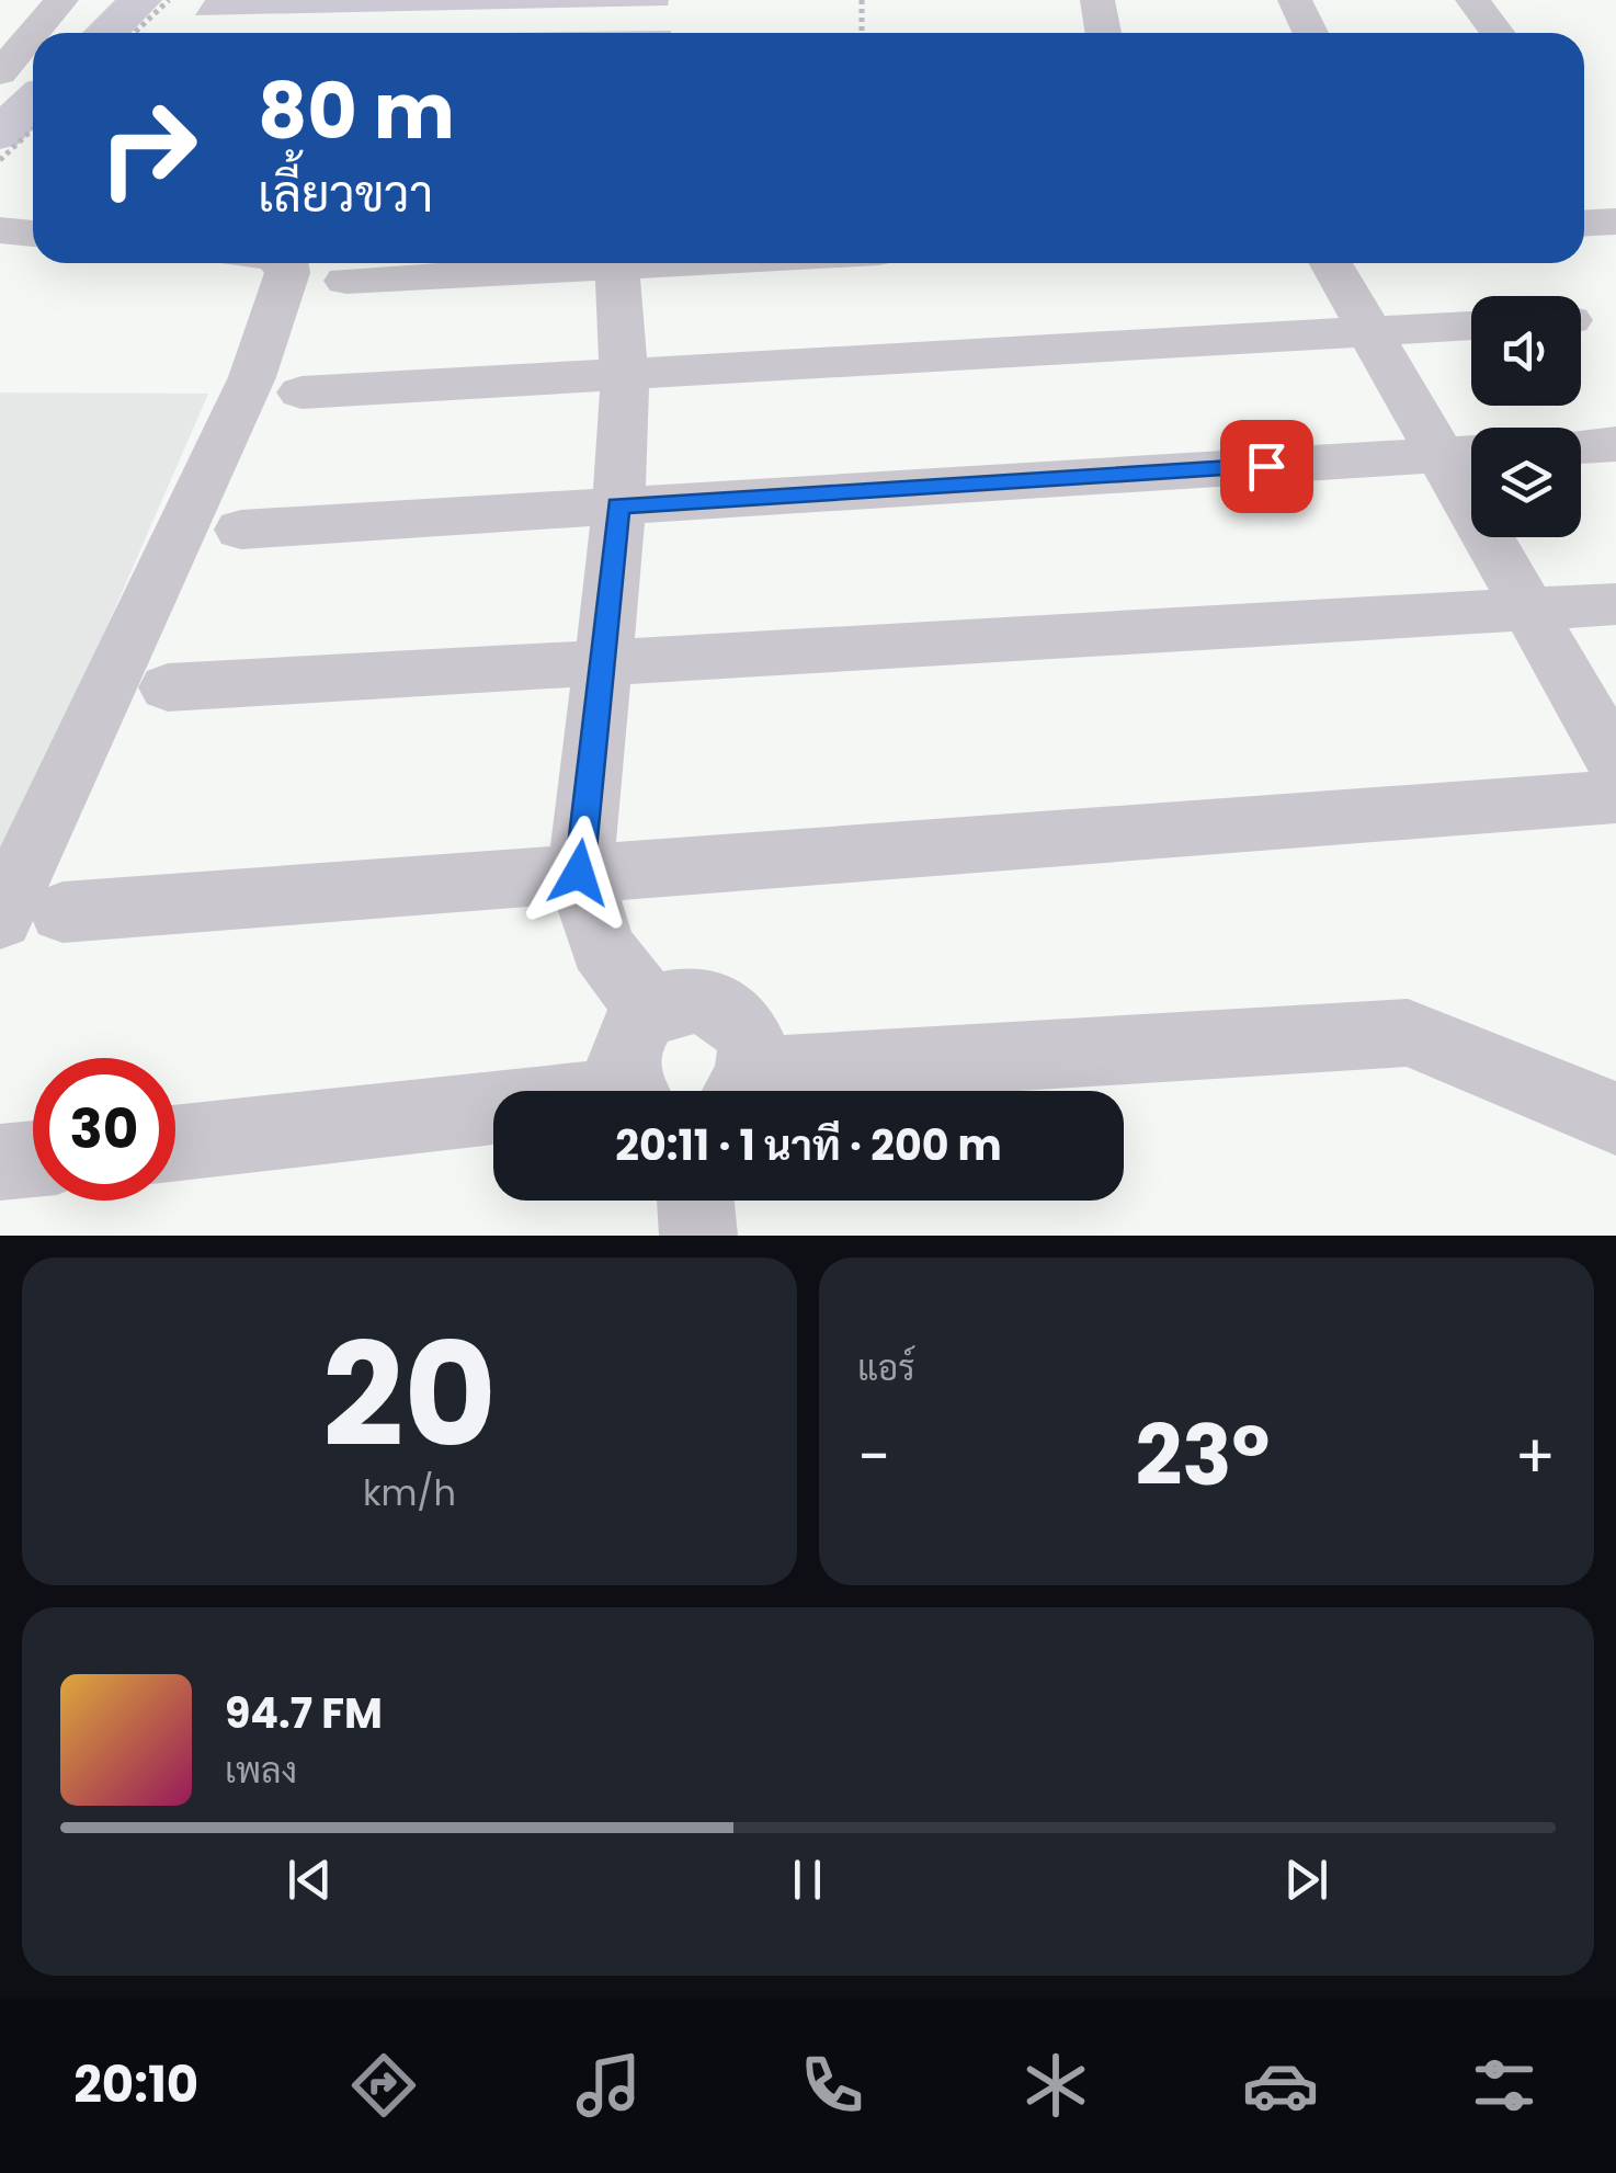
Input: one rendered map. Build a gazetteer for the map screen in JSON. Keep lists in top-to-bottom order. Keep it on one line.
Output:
{"page":{"turn":["80 m","เลี้ยวขวา"],"limit":"30","trip":"20:11 · 1 นาที · 200 m","tile":[["20","km/h"],"แอร์"],"heat":["−","23°","+"],"song":["94.7 FM","เพลง"],"tabs":"20:10"}}
